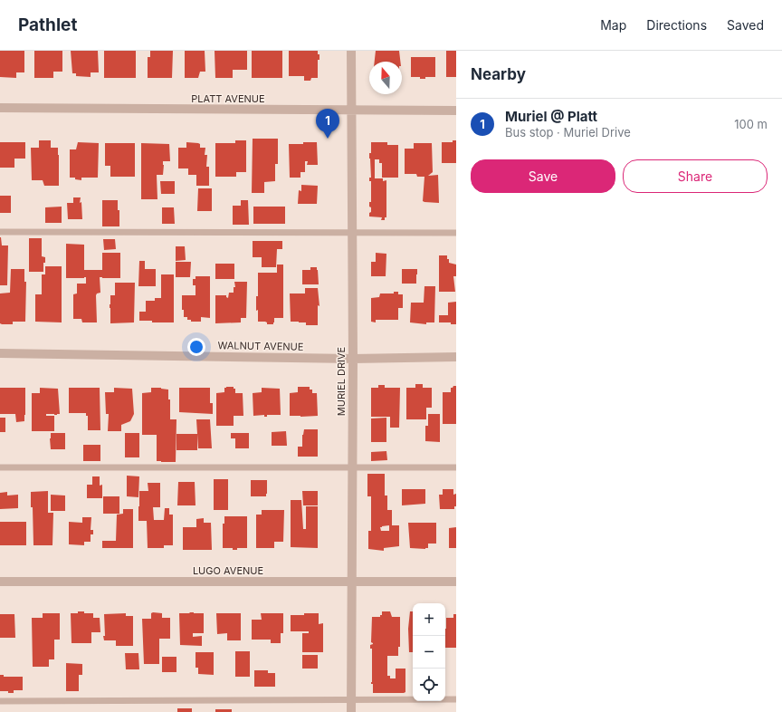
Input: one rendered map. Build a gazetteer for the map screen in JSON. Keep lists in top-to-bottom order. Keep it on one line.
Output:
{"streets":{"street":["PLATT AVENUE","WALNUT AVENUE","MURIEL DRIVE","LUGO AVENUE"]},"crossings":[["PLATT AVENUE","MURIEL DRIVE"],["WALNUT AVENUE","MURIEL DRIVE"],["MURIEL DRIVE","LUGO AVENUE"]],"north":"top","page":{"header":"Pathlet","nav":["Map","Directions","Saved"],"heading":"Nearby","list":[{"mark":"1","name":"Muriel @ Platt","note":"Bus stop · Muriel Drive","value":"100 m"}],"pins":"1","buttons":["Save","Share"],"map_buttons":["+","−"]}}
